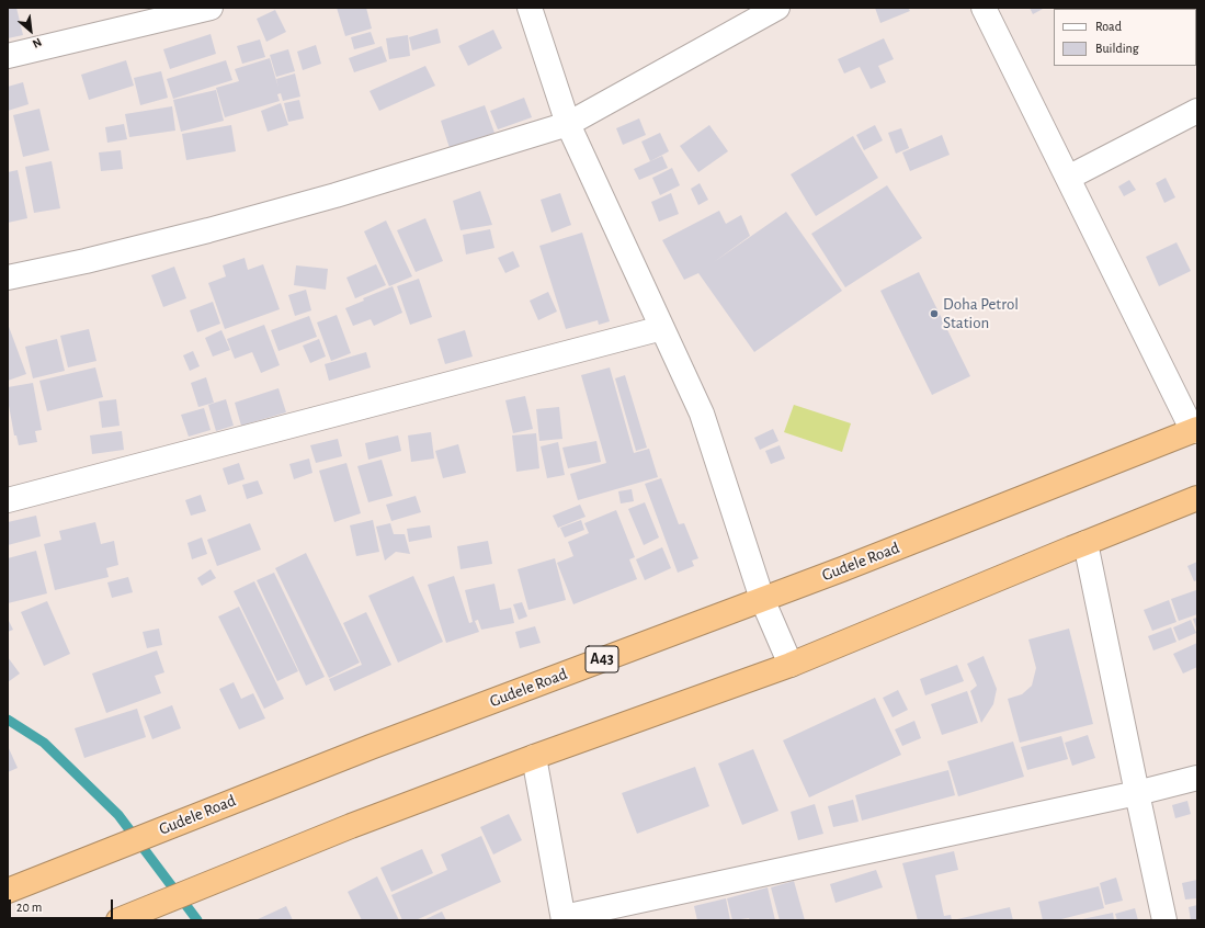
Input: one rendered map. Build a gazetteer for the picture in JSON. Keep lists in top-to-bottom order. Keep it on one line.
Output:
{"streets":{"highway":["Gudele Road","A43"]},"places":["Doha Petrol Station"],"legend":["Road","Building"],"scale_bar":"20 m","north":"bottom right"}
